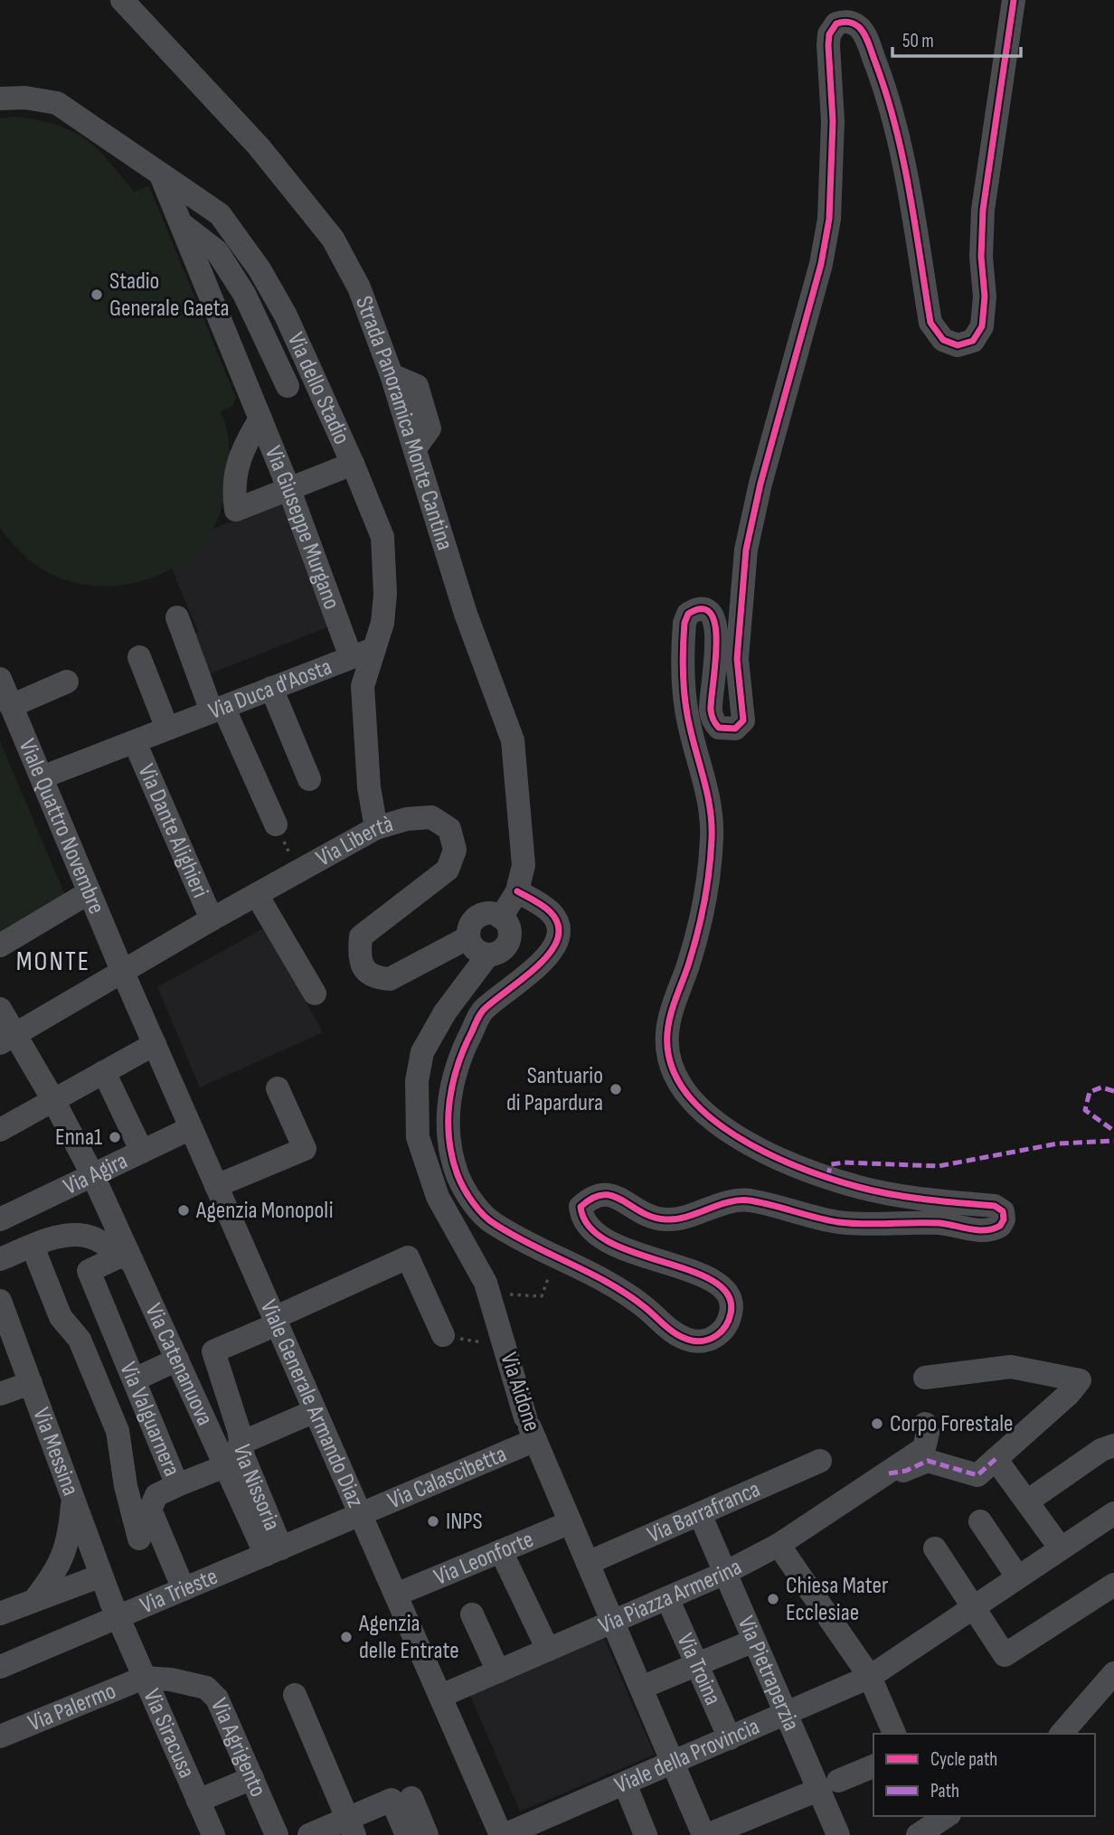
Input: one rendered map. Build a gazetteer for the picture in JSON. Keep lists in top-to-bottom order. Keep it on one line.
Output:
{"streets":{"street":["Via dello Stadio","Strada Panoramica Monte Cantina","Via Giuseppe Murgano","Via Duca d'Aosta","Viale Quattro Novembre","Via Dante Alighieri","Via Libertà","Via Agira","Via Catenanuova","Via Aidone","Viale Generale Armando Diaz","Via Valguarnera","Via Messina","Via Calascibetta","Via Nissoria","Via Barrafranca","Via Leonforte","Via Trieste","Via Piazza Armerina","Via Troina","Via Pietraperzia","Via Palermo","Via Siracusa","Via Agrigento","Viale della Provincia"]},"crossings":[["Via dello Stadio","Via Giuseppe Murgano"],["Via dello Stadio","Via Duca d'Aosta"],["Via dello Stadio","Via Libertà"],["Strada Panoramica Monte Cantina","Via Libertà"],["Strada Panoramica Monte Cantina","Via Aidone"],["Via Giuseppe Murgano","Via Duca d'Aosta"],["Via Duca d'Aosta","Viale Quattro Novembre"],["Via Duca d'Aosta","Via Dante Alighieri"],["Viale Quattro Novembre","Via Libertà"],["Viale Quattro Novembre","Viale Generale Armando Diaz"],["Via Dante Alighieri","Via Libertà"],["Via Libertà","Via Catenanuova"],["Via Libertà","Via Aidone"],["Via Libertà","Viale Generale Armando Diaz"],["Via Agira","Via Catenanuova"],["Via Agira","Viale Generale Armando Diaz"],["Via Catenanuova","Via Valguarnera"],["Via Catenanuova","Via Nissoria"],["Via Catenanuova","Via Trieste"],["Via Aidone","Via Calascibetta"],["Via Aidone","Via Barrafranca"],["Via Aidone","Via Leonforte"],["Via Aidone","Via Piazza Armerina"],["Via Aidone","Viale della Provincia"],["Viale Generale Armando Diaz","Via Calascibetta"],["Viale Generale Armando Diaz","Via Nissoria"],["Viale Generale Armando Diaz","Via Leonforte"],["Viale Generale Armando Diaz","Via Trieste"],["Viale Generale Armando Diaz","Via Piazza Armerina"],["Viale Generale Armando Diaz","Viale della Provincia"],["Via Valguarnera","Via Trieste"],["Via Messina","Via Siracusa"],["Via Calascibetta","Via Trieste"],["Via Nissoria","Via Trieste"],["Via Barrafranca","Via Pietraperzia"],["Via Piazza Armerina","Via Troina"],["Via Piazza Armerina","Via Pietraperzia"],["Via Troina","Viale della Provincia"],["Via Pietraperzia","Viale della Provincia"],["Via Palermo","Via Siracusa"],["Via Palermo","Via Agrigento"],["Via Siracusa","Via Agrigento"]],"districts":["MONTE"],"places":["Stadio Generale Gaeta","Santuario di Papardura","Enna1","Agenzia Monopoli","Corpo Forestale","INPS","Chiesa Mater Ecclesiae","Agenzia delle Entrate"],"legend":["Cycle path","Path"],"scale_bar":"50 m"}
